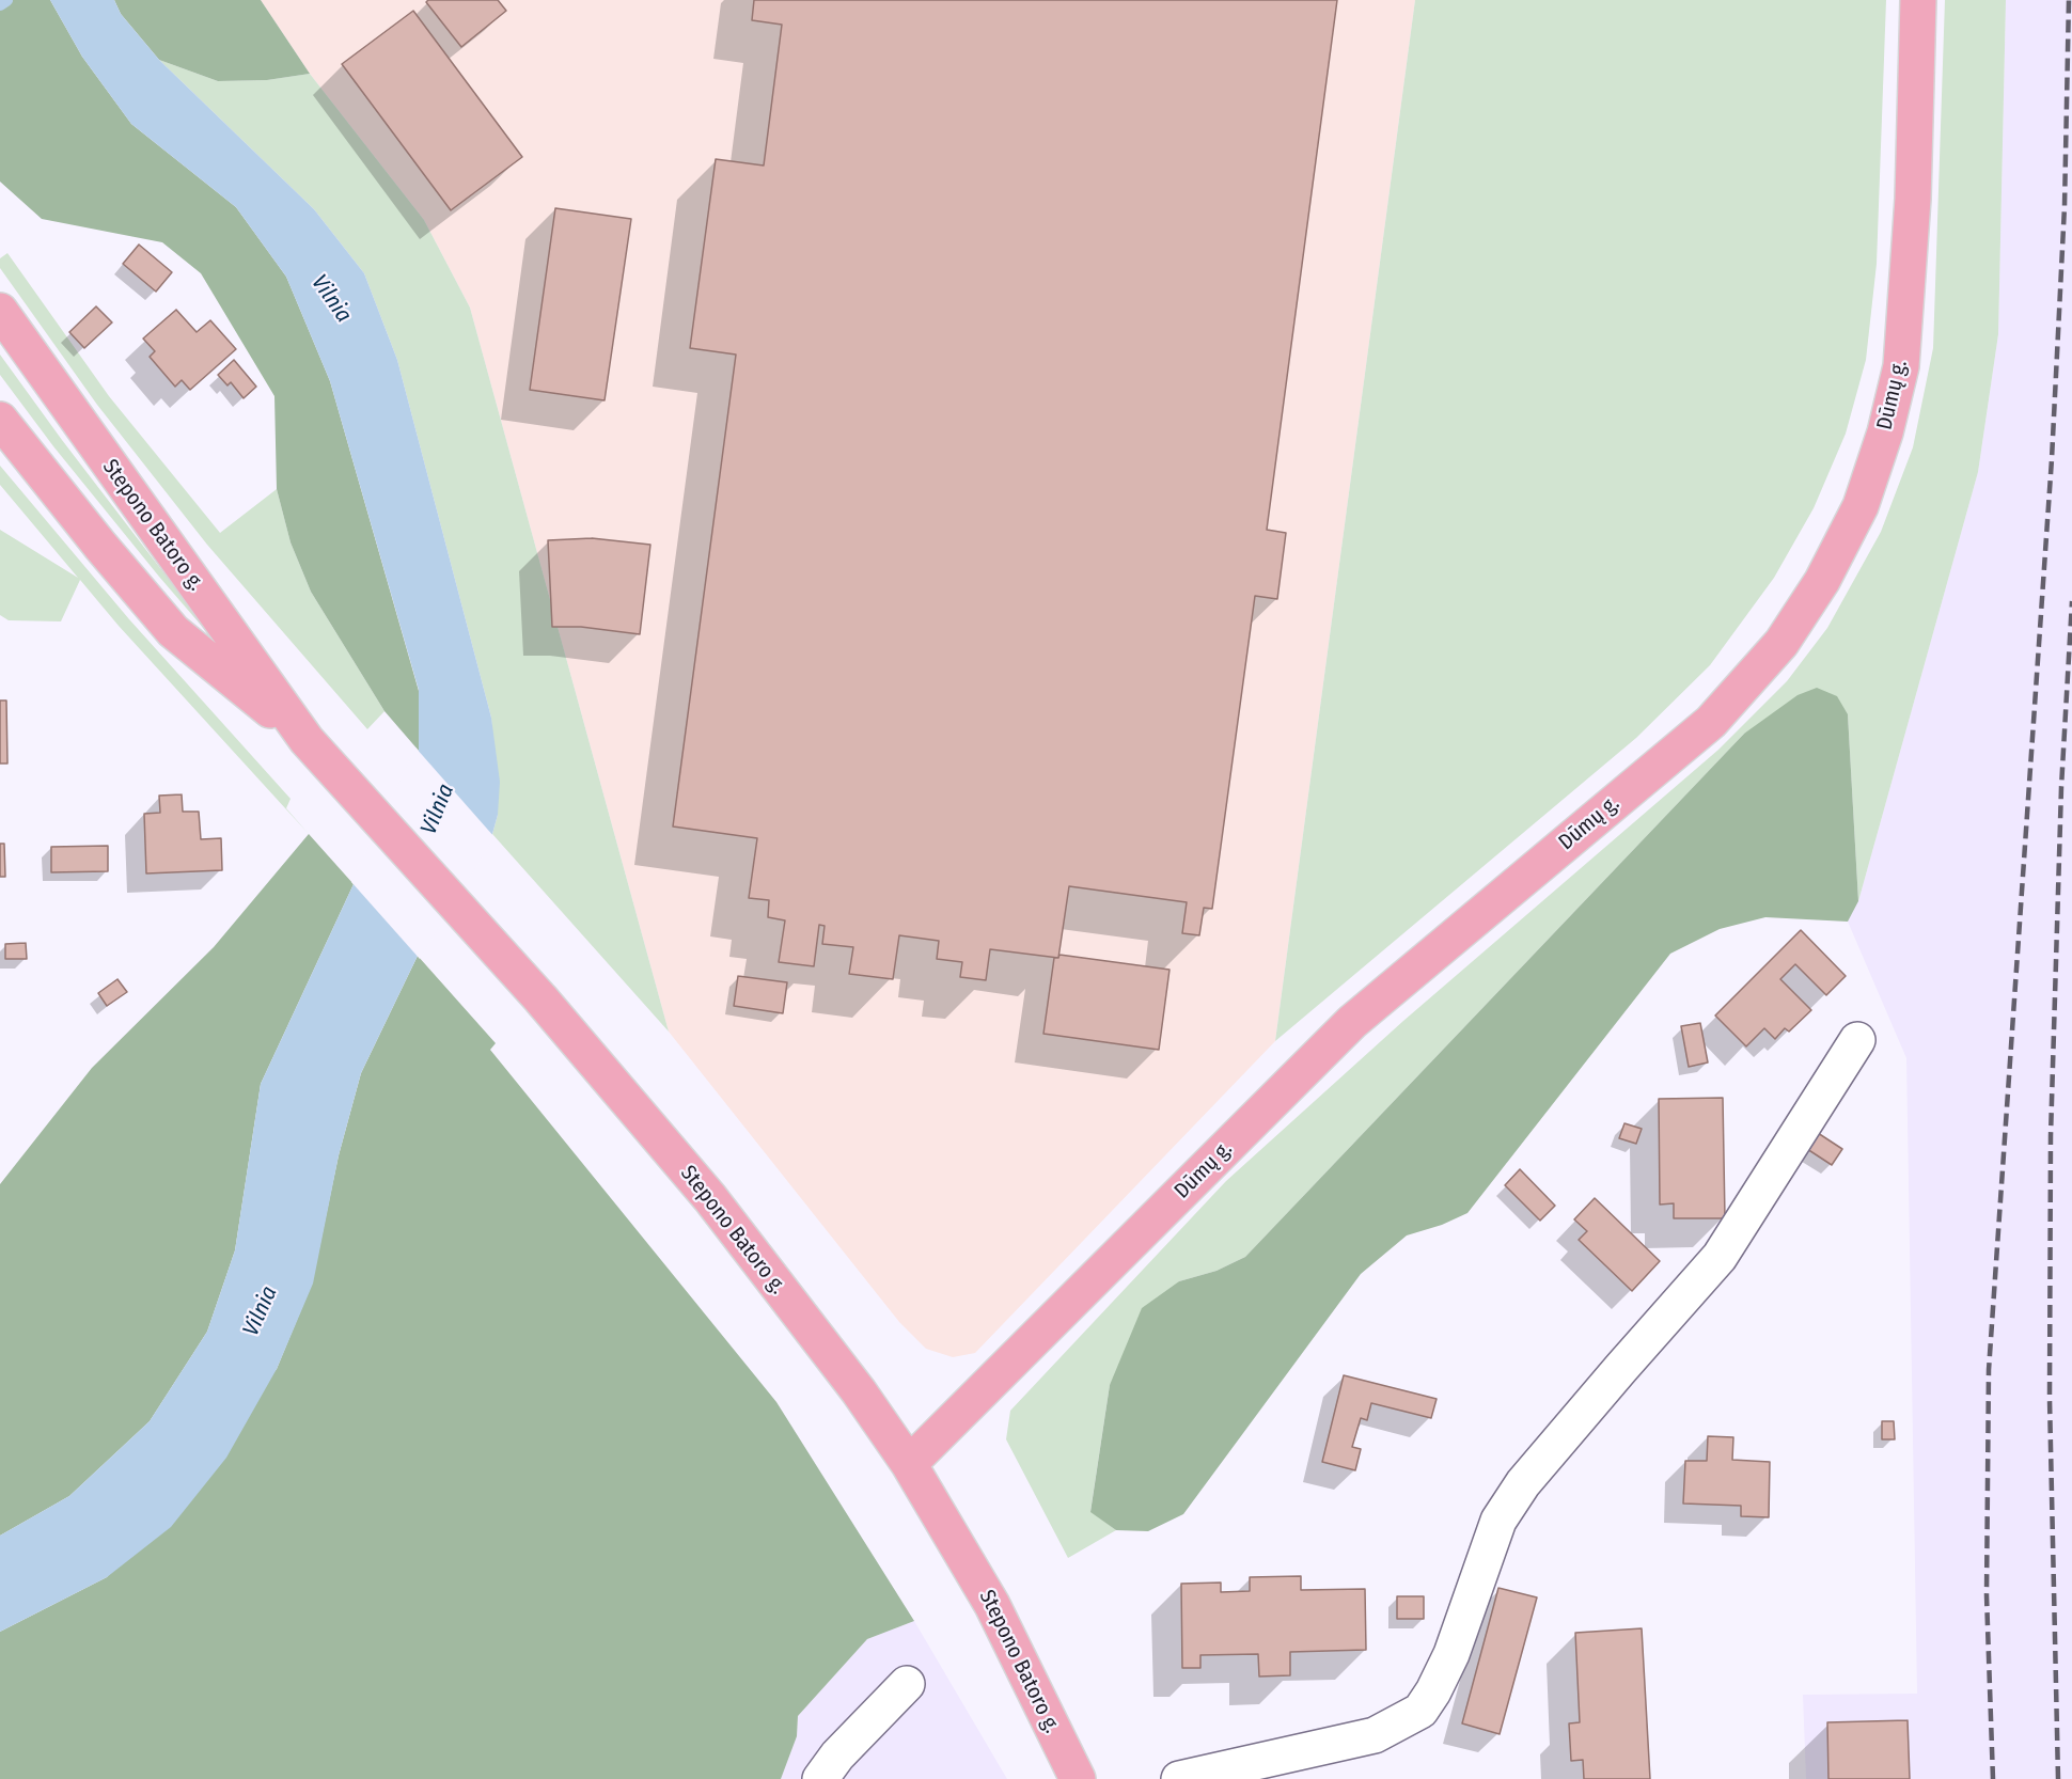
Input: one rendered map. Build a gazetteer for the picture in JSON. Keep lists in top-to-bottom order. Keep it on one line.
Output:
{"streets":{"main road":["Dūmų g.","Stepono Batoro g."]},"crossings":[["Dūmų g.","Stepono Batoro g."]],"water":["Vilnia"]}
